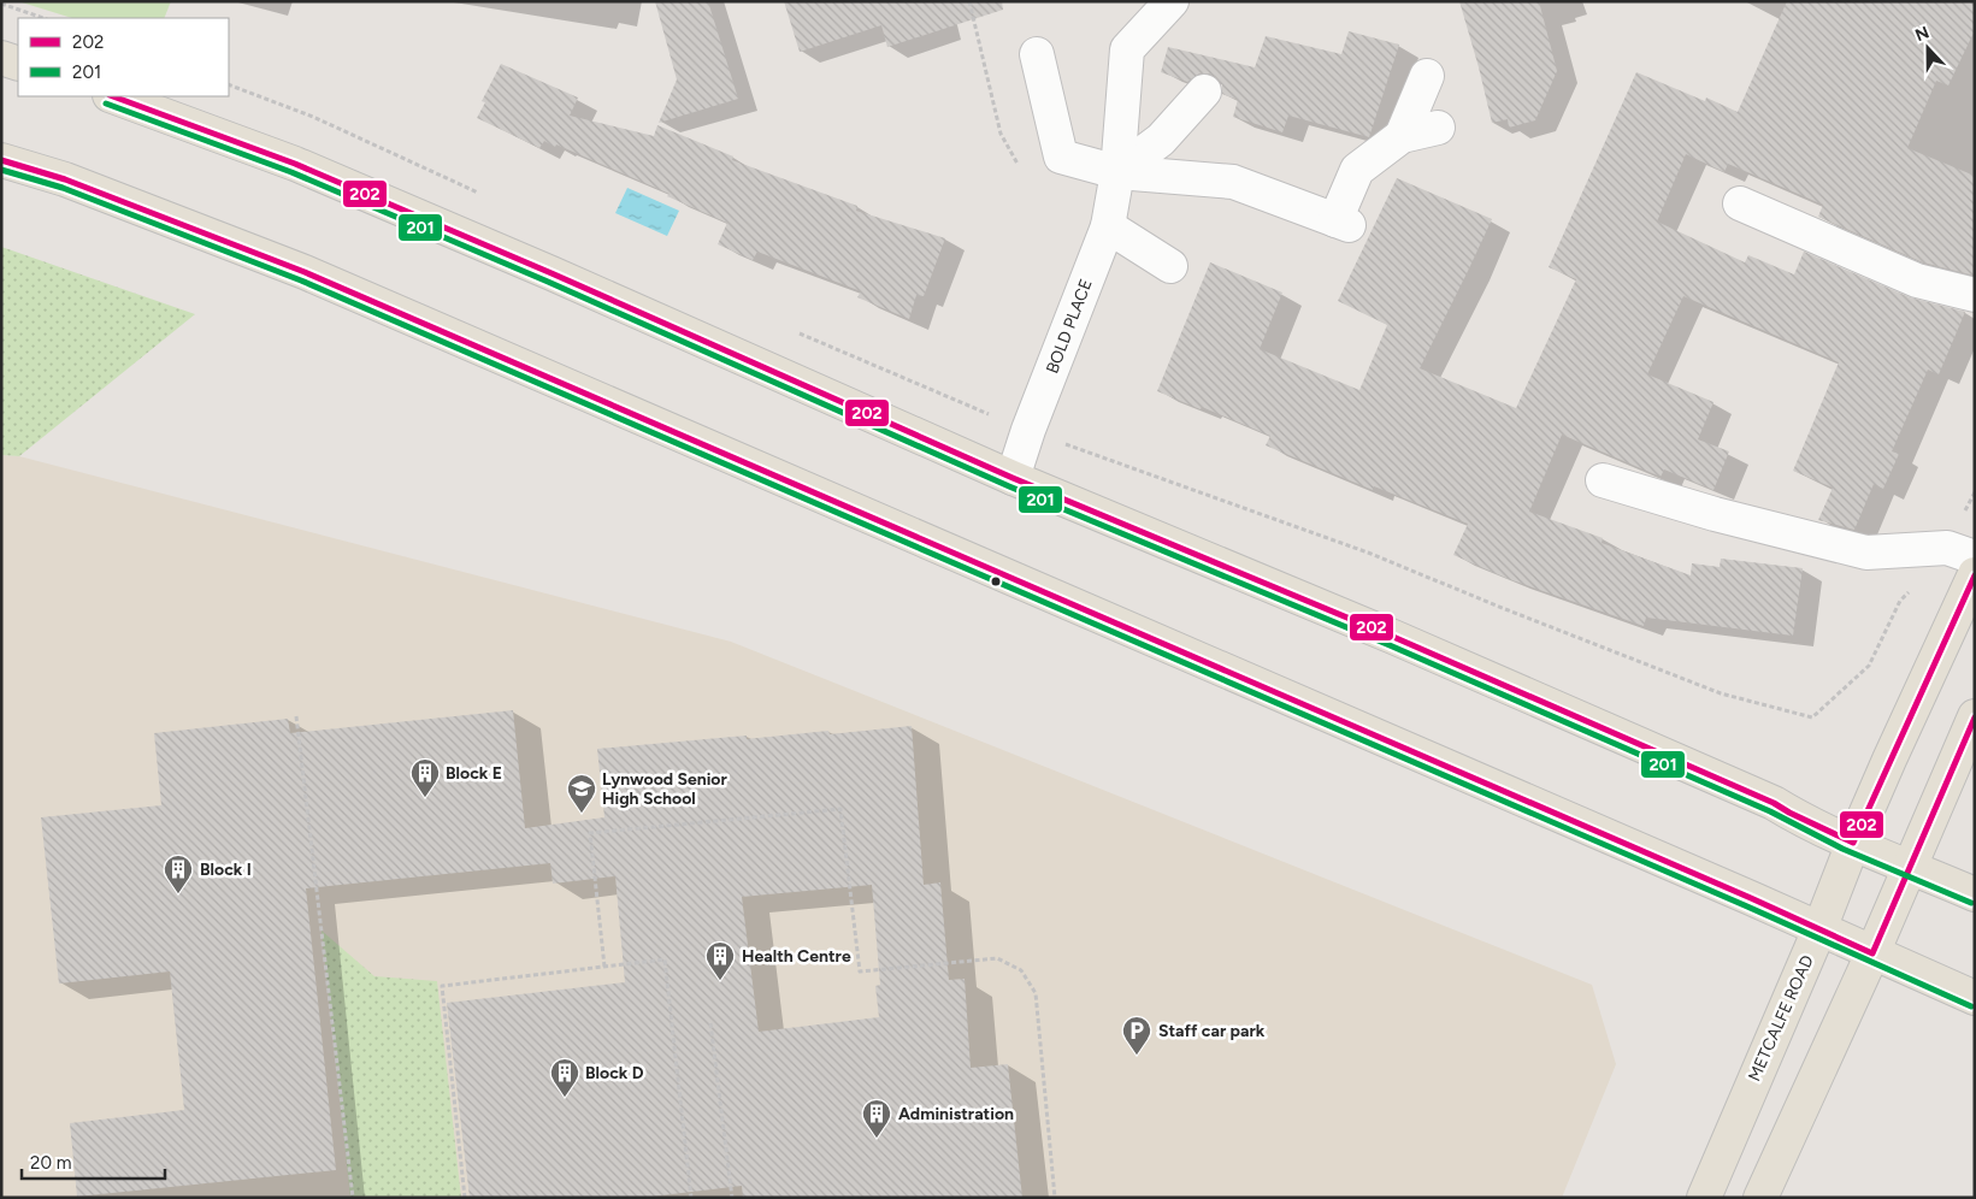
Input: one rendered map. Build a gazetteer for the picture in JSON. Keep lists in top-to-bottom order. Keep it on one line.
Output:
{"streets":{"main road":["METCALFE ROAD"],"street":["BOLD PLACE"]},"places":{"building":["Block E","Block I","Health Centre","Block D","Administration"],"school or university":["Lynwood Senior High School"],"parking":["Staff car park"]},"lines":["transit line 202","transit line 201"],"legend":["202","201"],"scale_bar":"20 m","north":"top"}
